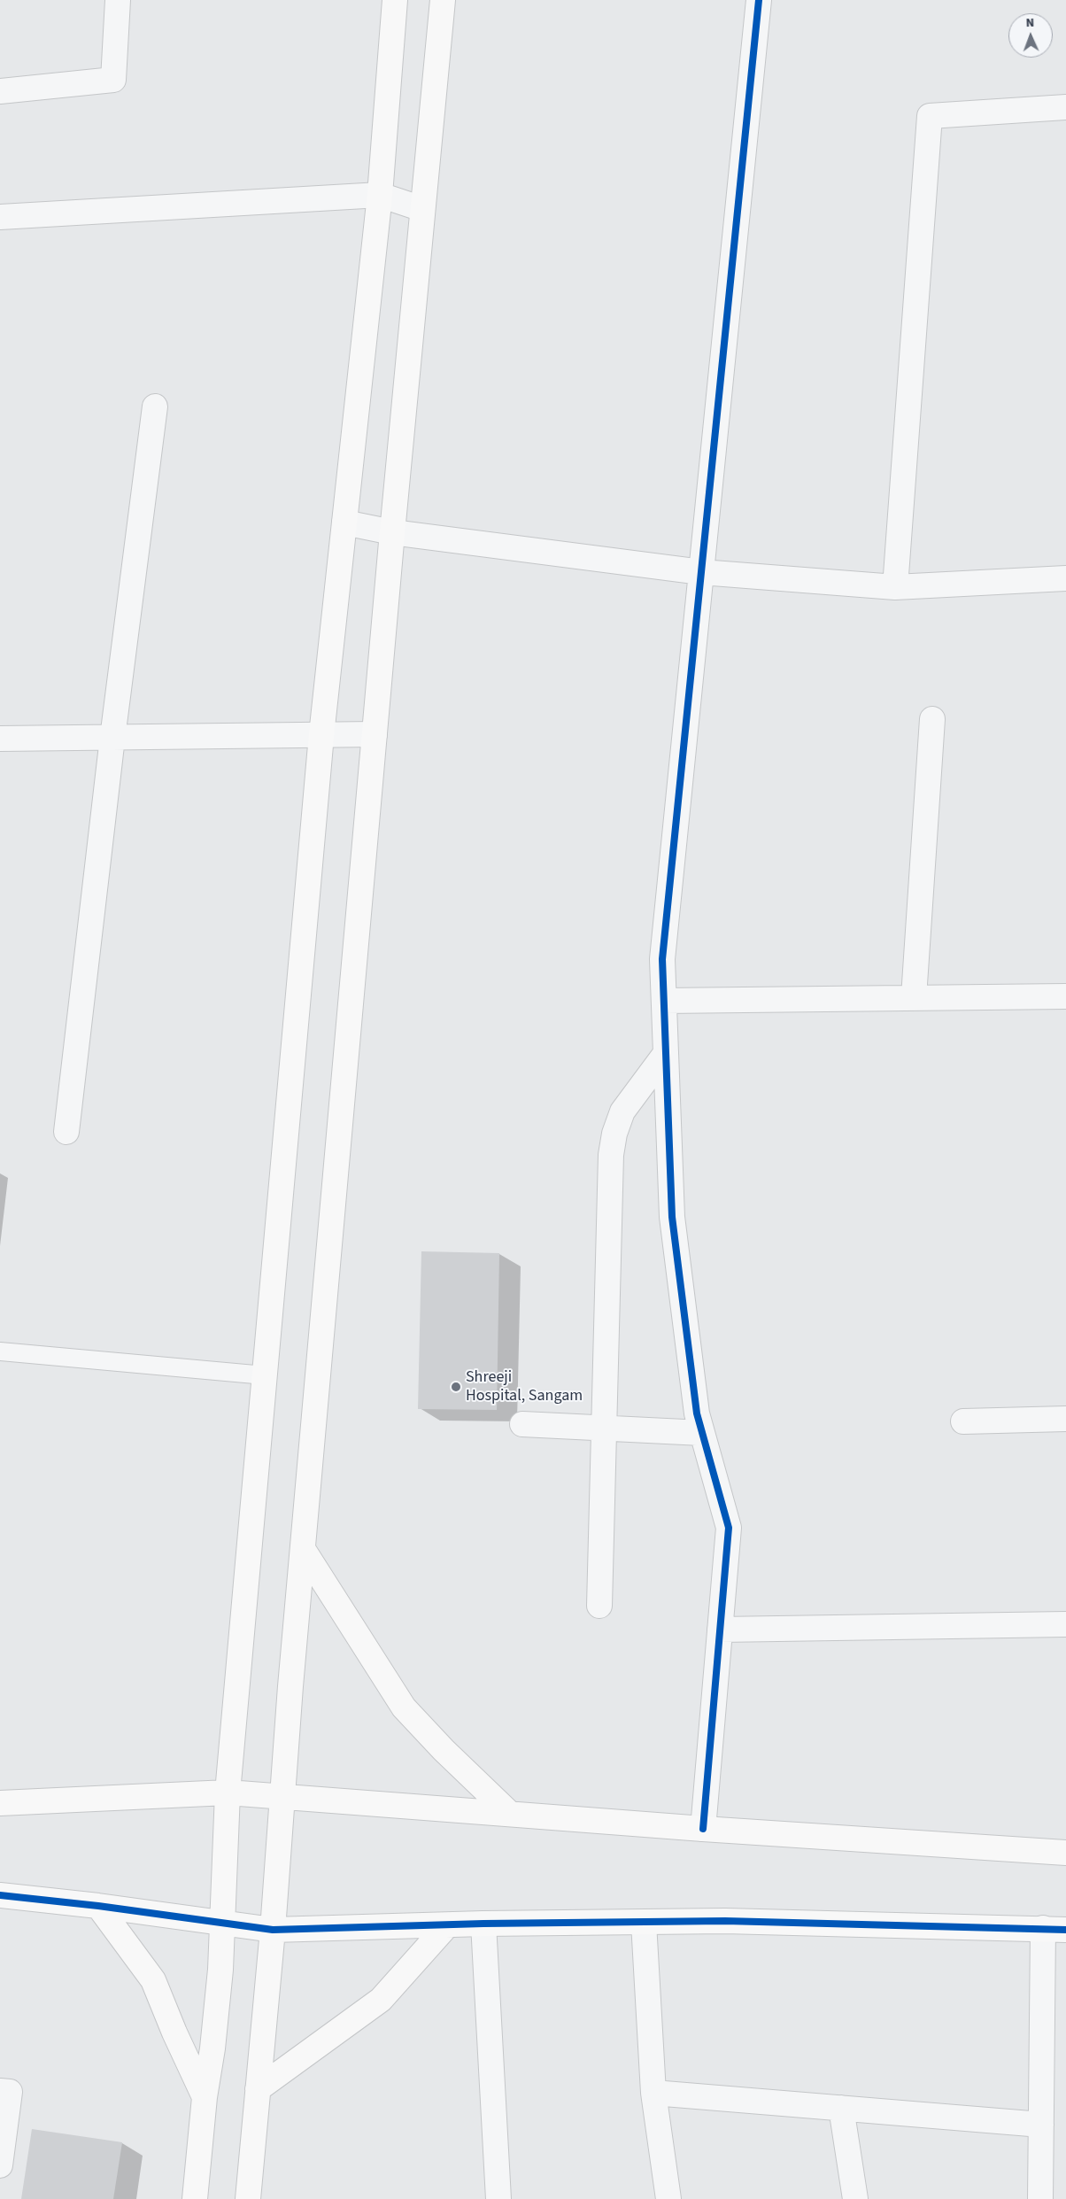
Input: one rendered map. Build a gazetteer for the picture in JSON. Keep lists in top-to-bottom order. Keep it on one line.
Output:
{"places":["Shreeji Hospital, Sangam"],"north":"top"}
